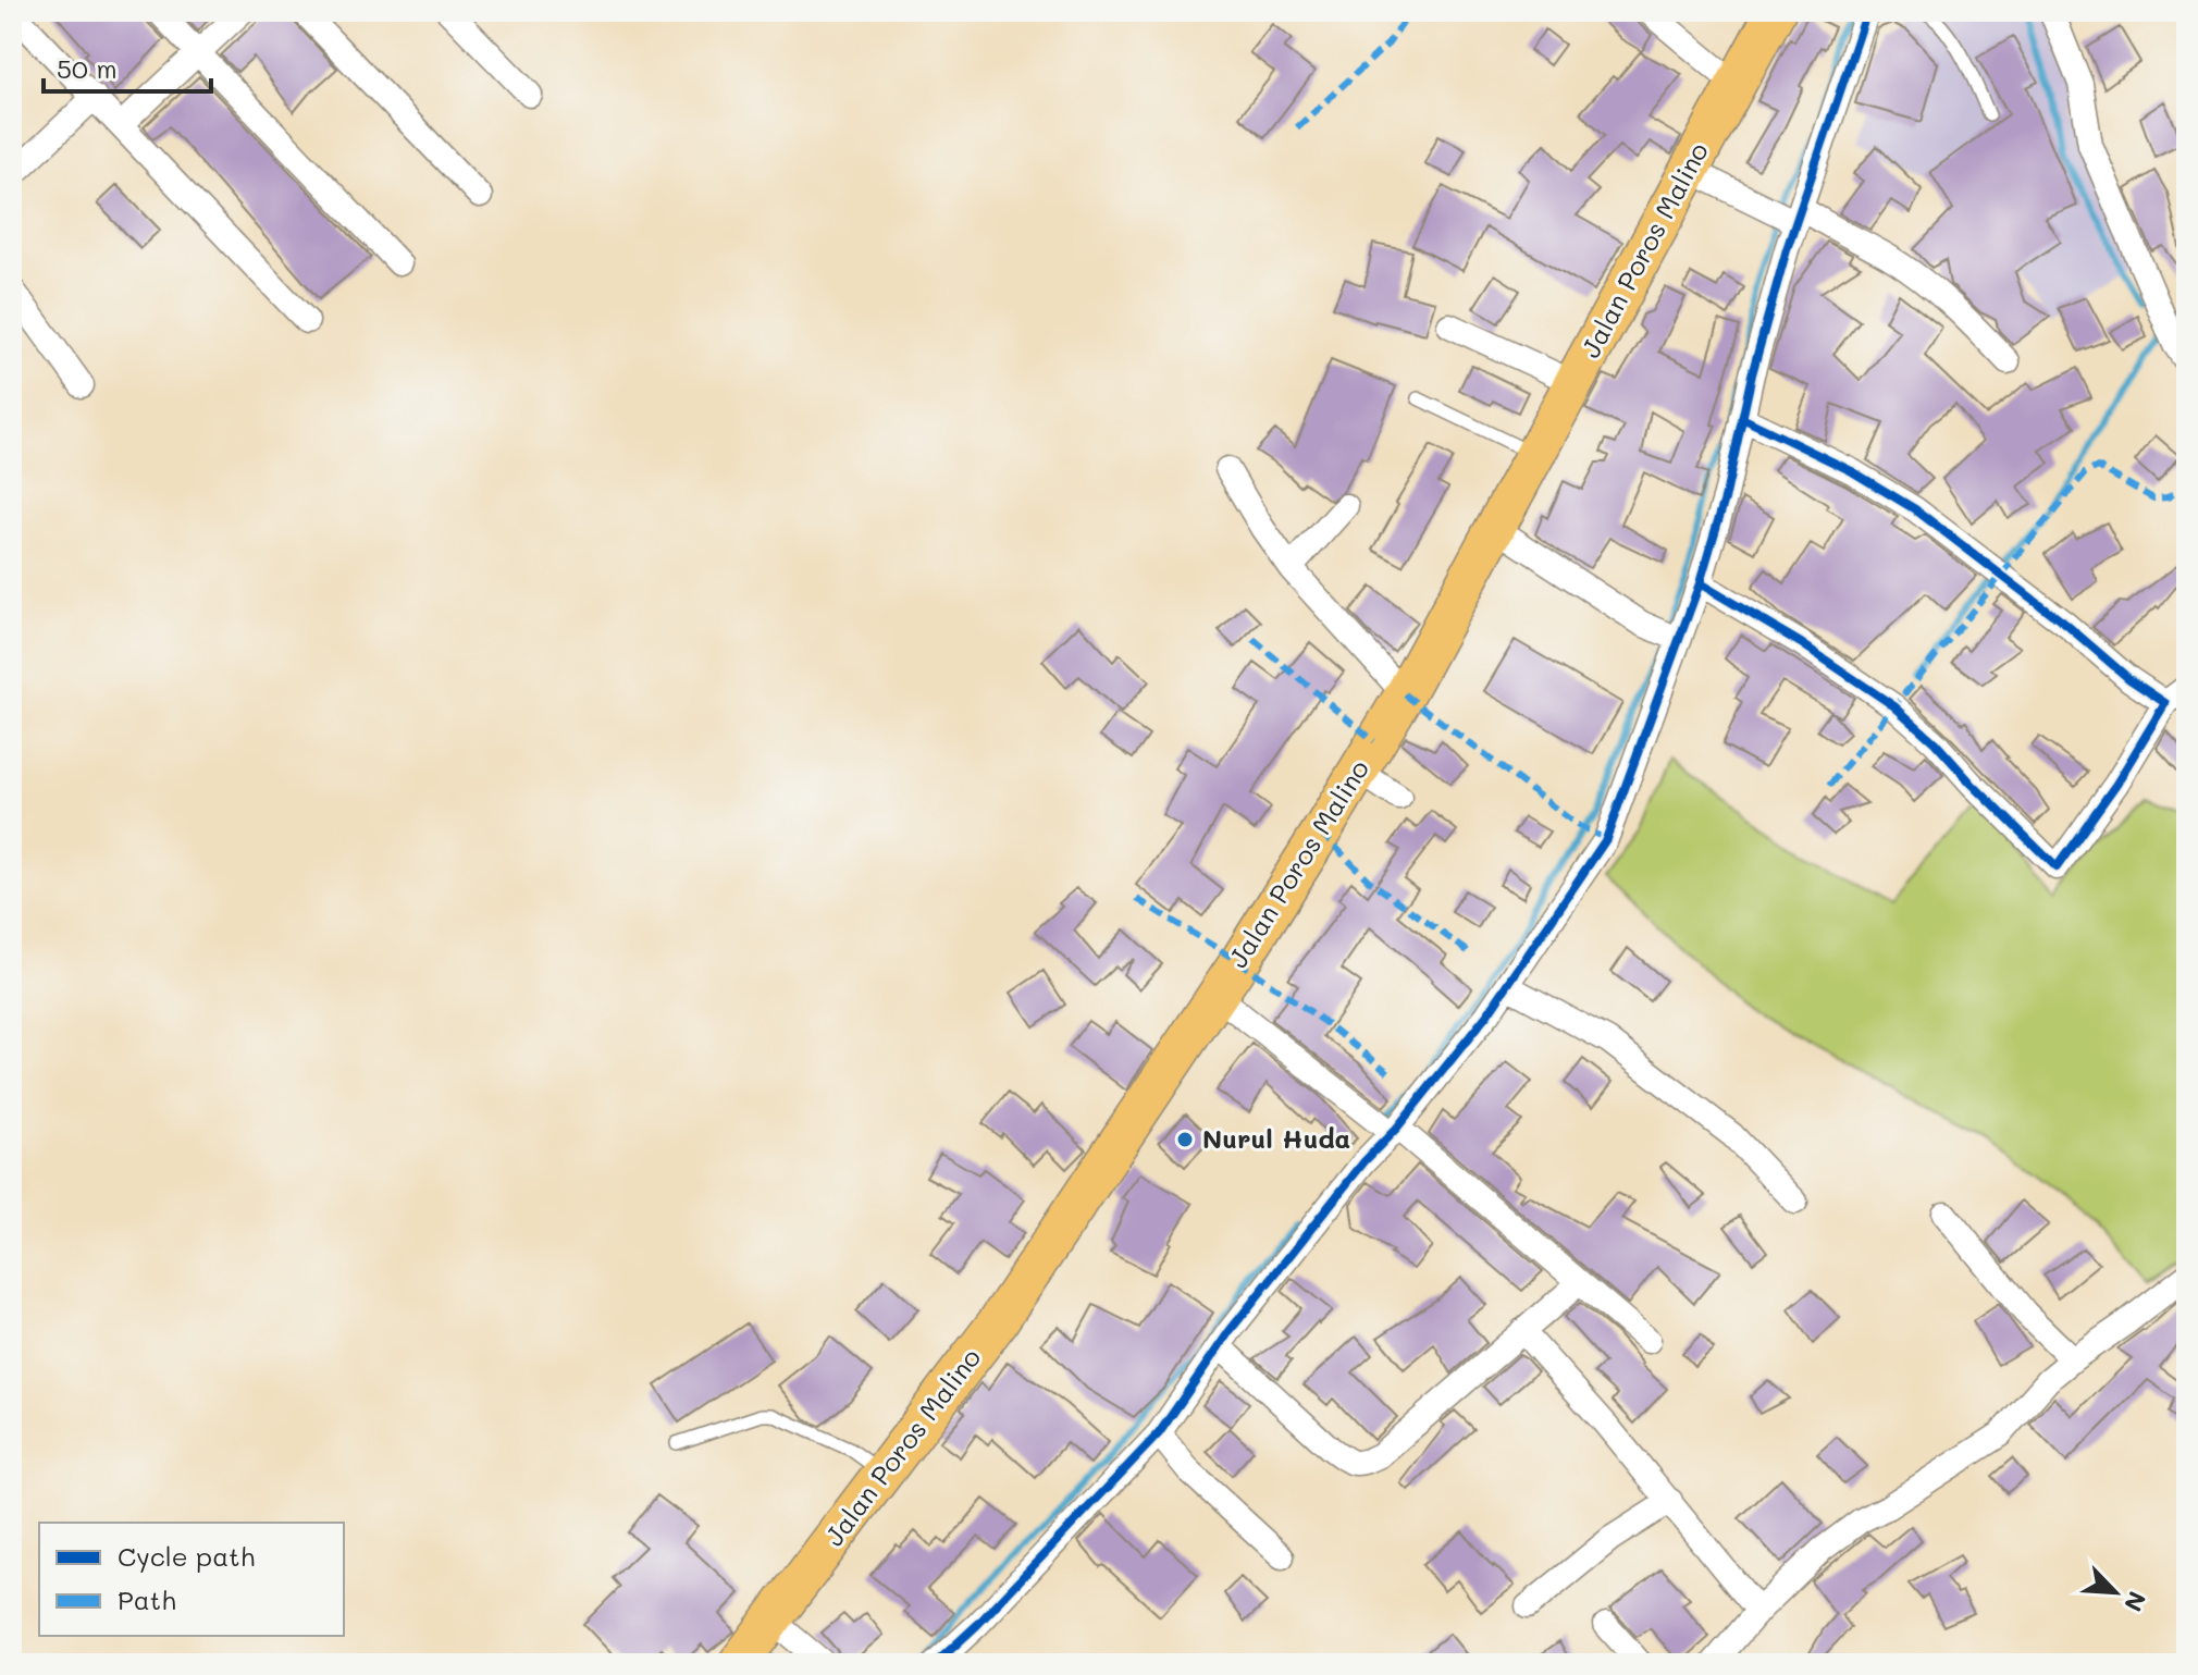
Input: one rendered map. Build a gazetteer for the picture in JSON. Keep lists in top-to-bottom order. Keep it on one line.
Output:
{"streets":{"main road":["Jalan Poros Malino"]},"places":["Nurul Huda"],"legend":["Cycle path","Path"],"scale_bar":"50 m","north":"bottom right"}
